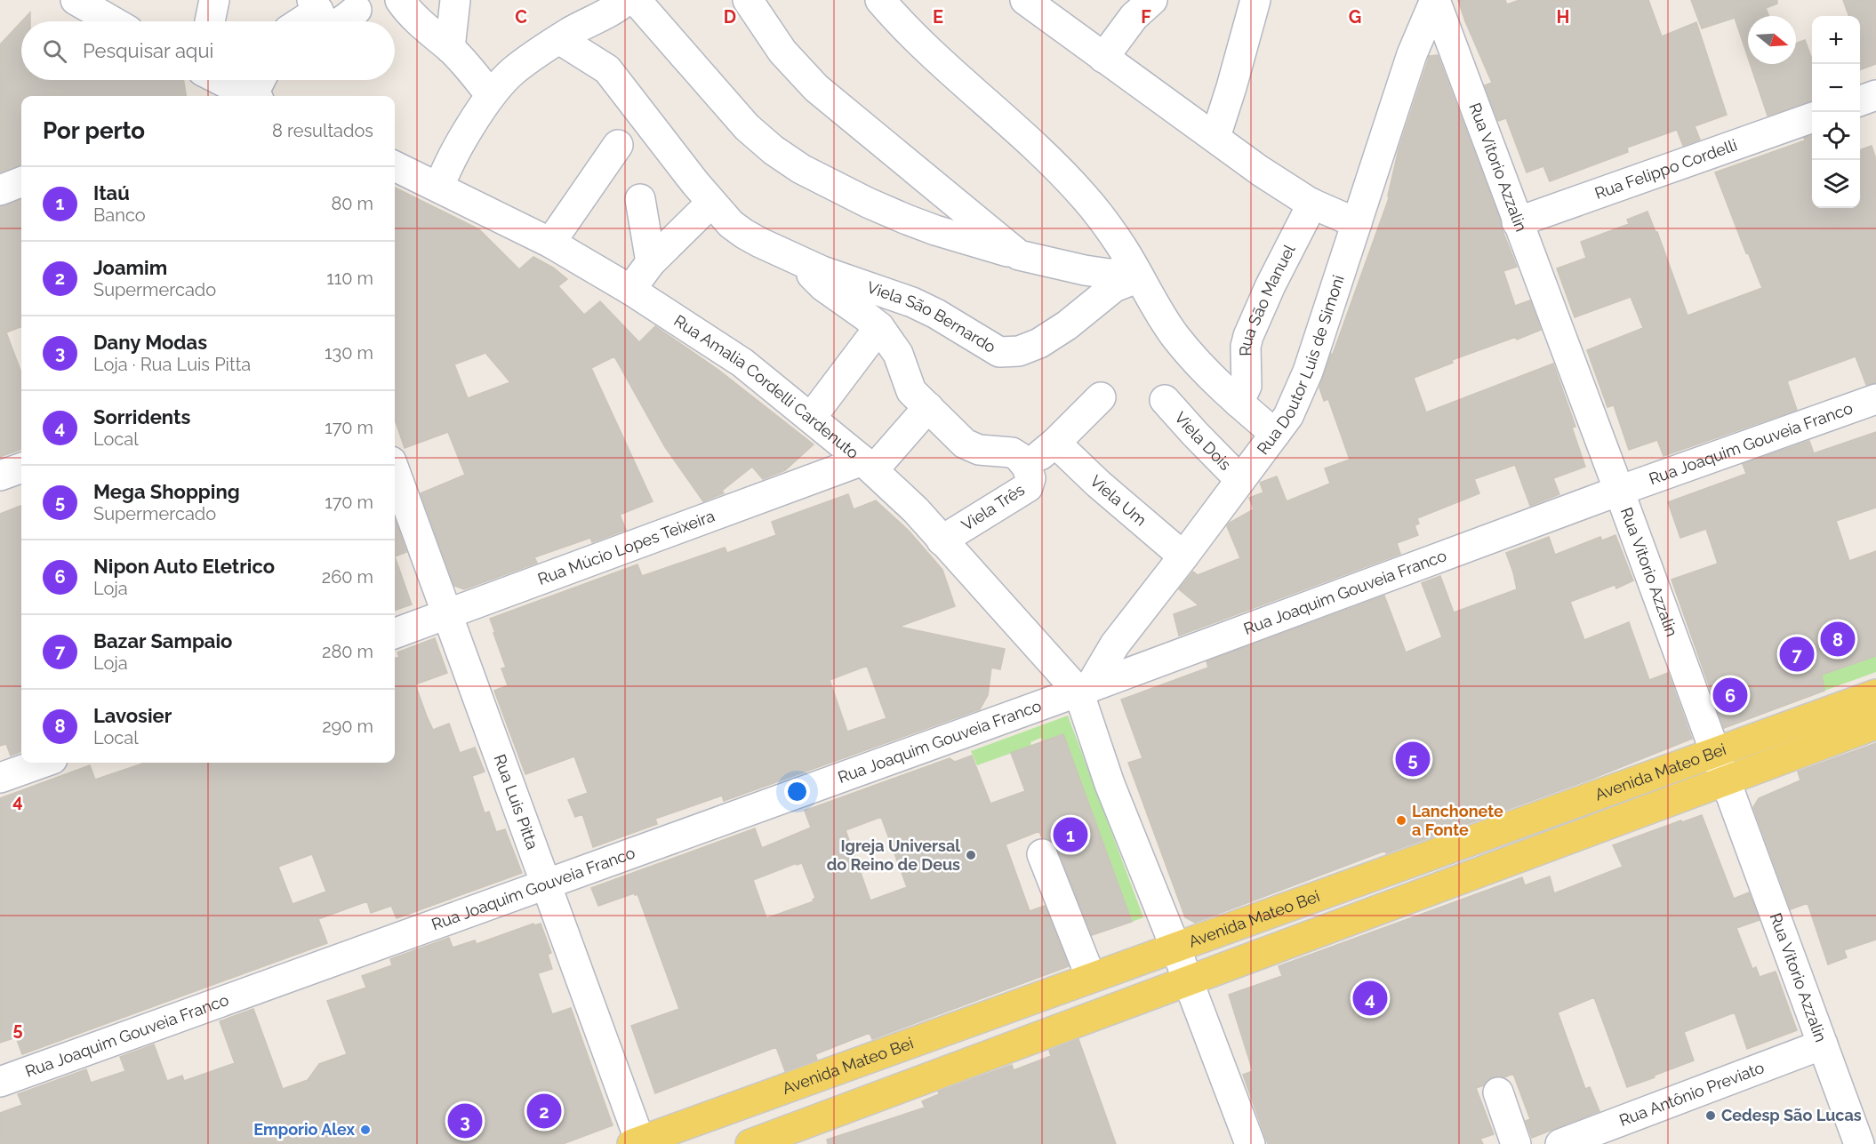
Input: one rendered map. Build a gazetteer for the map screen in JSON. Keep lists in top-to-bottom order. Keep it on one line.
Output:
{"streets":{"main road":["Avenida Mateo Bei"],"street":["Rua Vitorio Azzalin","Rua Felippo Cordelli","Rua São Manuel","Viela São Bernardo","Rua Doutor Luis de Simoni","Rua Amalia Cordelli Cardenuto","Viela Dois","Rua Joaquim Gouveia Franco","Viela Um","Viela Três","Rua Múcio Lopes Teixeira","Rua Luis Pitta","Rua Antônio Previato"]},"crossings":[["Rua Vitorio Azzalin","Rua Felippo Cordelli"],["Rua Vitorio Azzalin","Rua Doutor Luis de Simoni"],["Rua Vitorio Azzalin","Rua Joaquim Gouveia Franco"],["Rua Vitorio Azzalin","Avenida Mateo Bei"],["Rua Vitorio Azzalin","Rua Antônio Previato"],["Viela São Bernardo","Viela Três"],["Rua Doutor Luis de Simoni","Rua Amalia Cordelli Cardenuto"],["Rua Doutor Luis de Simoni","Viela Dois"],["Rua Doutor Luis de Simoni","Rua Joaquim Gouveia Franco"],["Rua Doutor Luis de Simoni","Viela Um"],["Rua Amalia Cordelli Cardenuto","Rua Joaquim Gouveia Franco"],["Rua Amalia Cordelli Cardenuto","Viela Três"],["Rua Amalia Cordelli Cardenuto","Rua Múcio Lopes Teixeira"],["Rua Joaquim Gouveia Franco","Rua Luis Pitta"],["Viela Um","Viela Três"],["Rua Múcio Lopes Teixeira","Rua Luis Pitta"],["Avenida Mateo Bei","Rua Luis Pitta"]],"places":["Lanchonete a Fonte","Igreja Universal do Reino de Deus","Cedesp São Lucas","Emporio Alex"],"north":"right","page":{"map_buttons":["+","−"],"search":"Pesquisar aqui","heading":["Por perto","8 resultados"],"list":[{"mark":"1","name":"Itaú","note":"Banco","value":"80 m"},{"mark":"2","name":"Joamim","note":"Supermercado","value":"110 m"},{"mark":"3","name":"Dany Modas","note":"Loja · Rua Luis Pitta","value":"130 m"},{"mark":"4","name":"Sorridents","note":"Local","value":"170 m"},{"mark":"5","name":"Mega Shopping","note":"Supermercado","value":"170 m"},{"mark":"6","name":"Nipon Auto Eletrico","note":"Loja","value":"260 m"},{"mark":"7","name":"Bazar Sampaio","note":"Loja","value":"280 m"},{"mark":"8","name":"Lavosier","note":"Local","value":"290 m"}],"pins":["8","7","6","5","1","4","2","3"]},"grid":{"columns":["C","D","E","F","G","H"],"rows":["4","5"]}}
